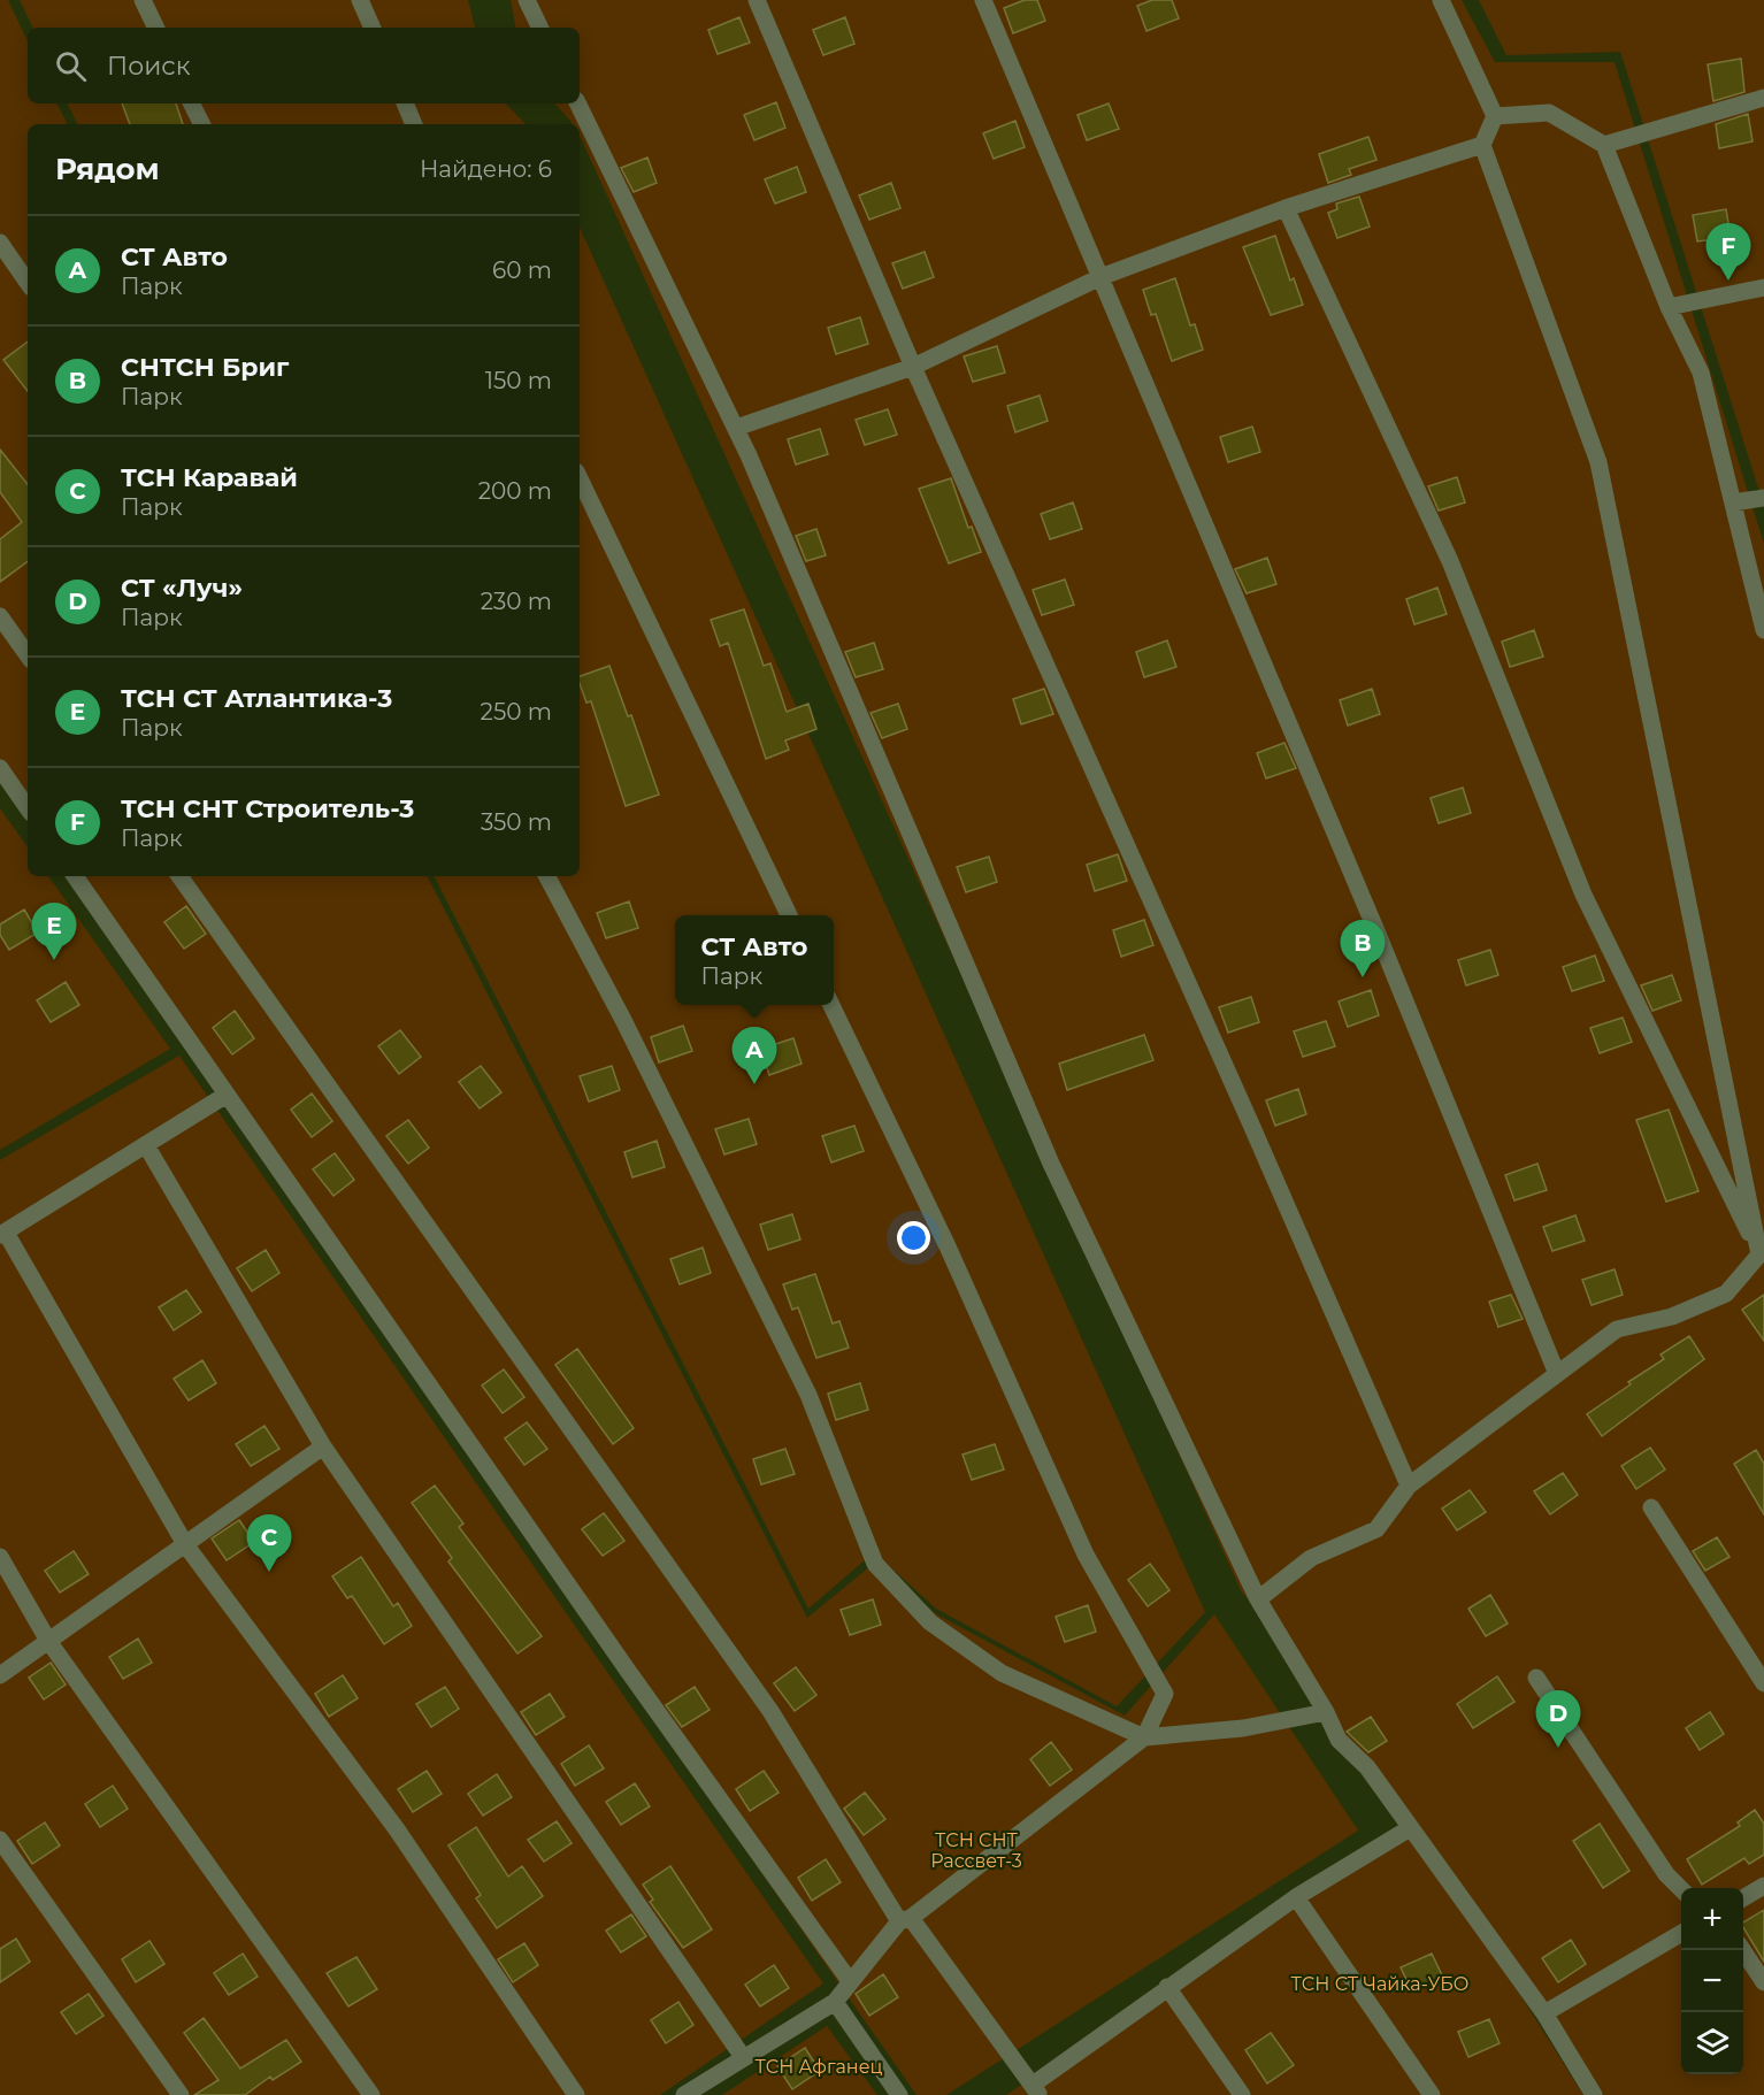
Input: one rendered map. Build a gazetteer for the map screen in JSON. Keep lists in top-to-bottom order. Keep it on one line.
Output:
{"parks":["ТСН СНТ Рассвет-3","ТСН СТ Чайка-УБО","ТСН Афганец"],"page":{"search":"Поиск","heading":["Рядом","Найдено: 6"],"list":[{"mark":"A","name":"СТ Авто","note":"Парк","value":"60 m"},{"mark":"B","name":"СНТСН Бриг","note":"Парк","value":"150 m"},{"mark":"C","name":"ТСН Каравай","note":"Парк","value":"200 m"},{"mark":"D","name":"СТ «Луч»","note":"Парк","value":"230 m"},{"mark":"E","name":"ТСН СТ Атлантика-3","note":"Парк","value":"250 m"},{"mark":"F","name":"ТСН СНТ Строитель-3","note":"Парк","value":"350 m"}],"pins":["F","E","B","A","C","D"],"popup":["СТ Авто","Парк"],"map_buttons":["+","−"]}}
